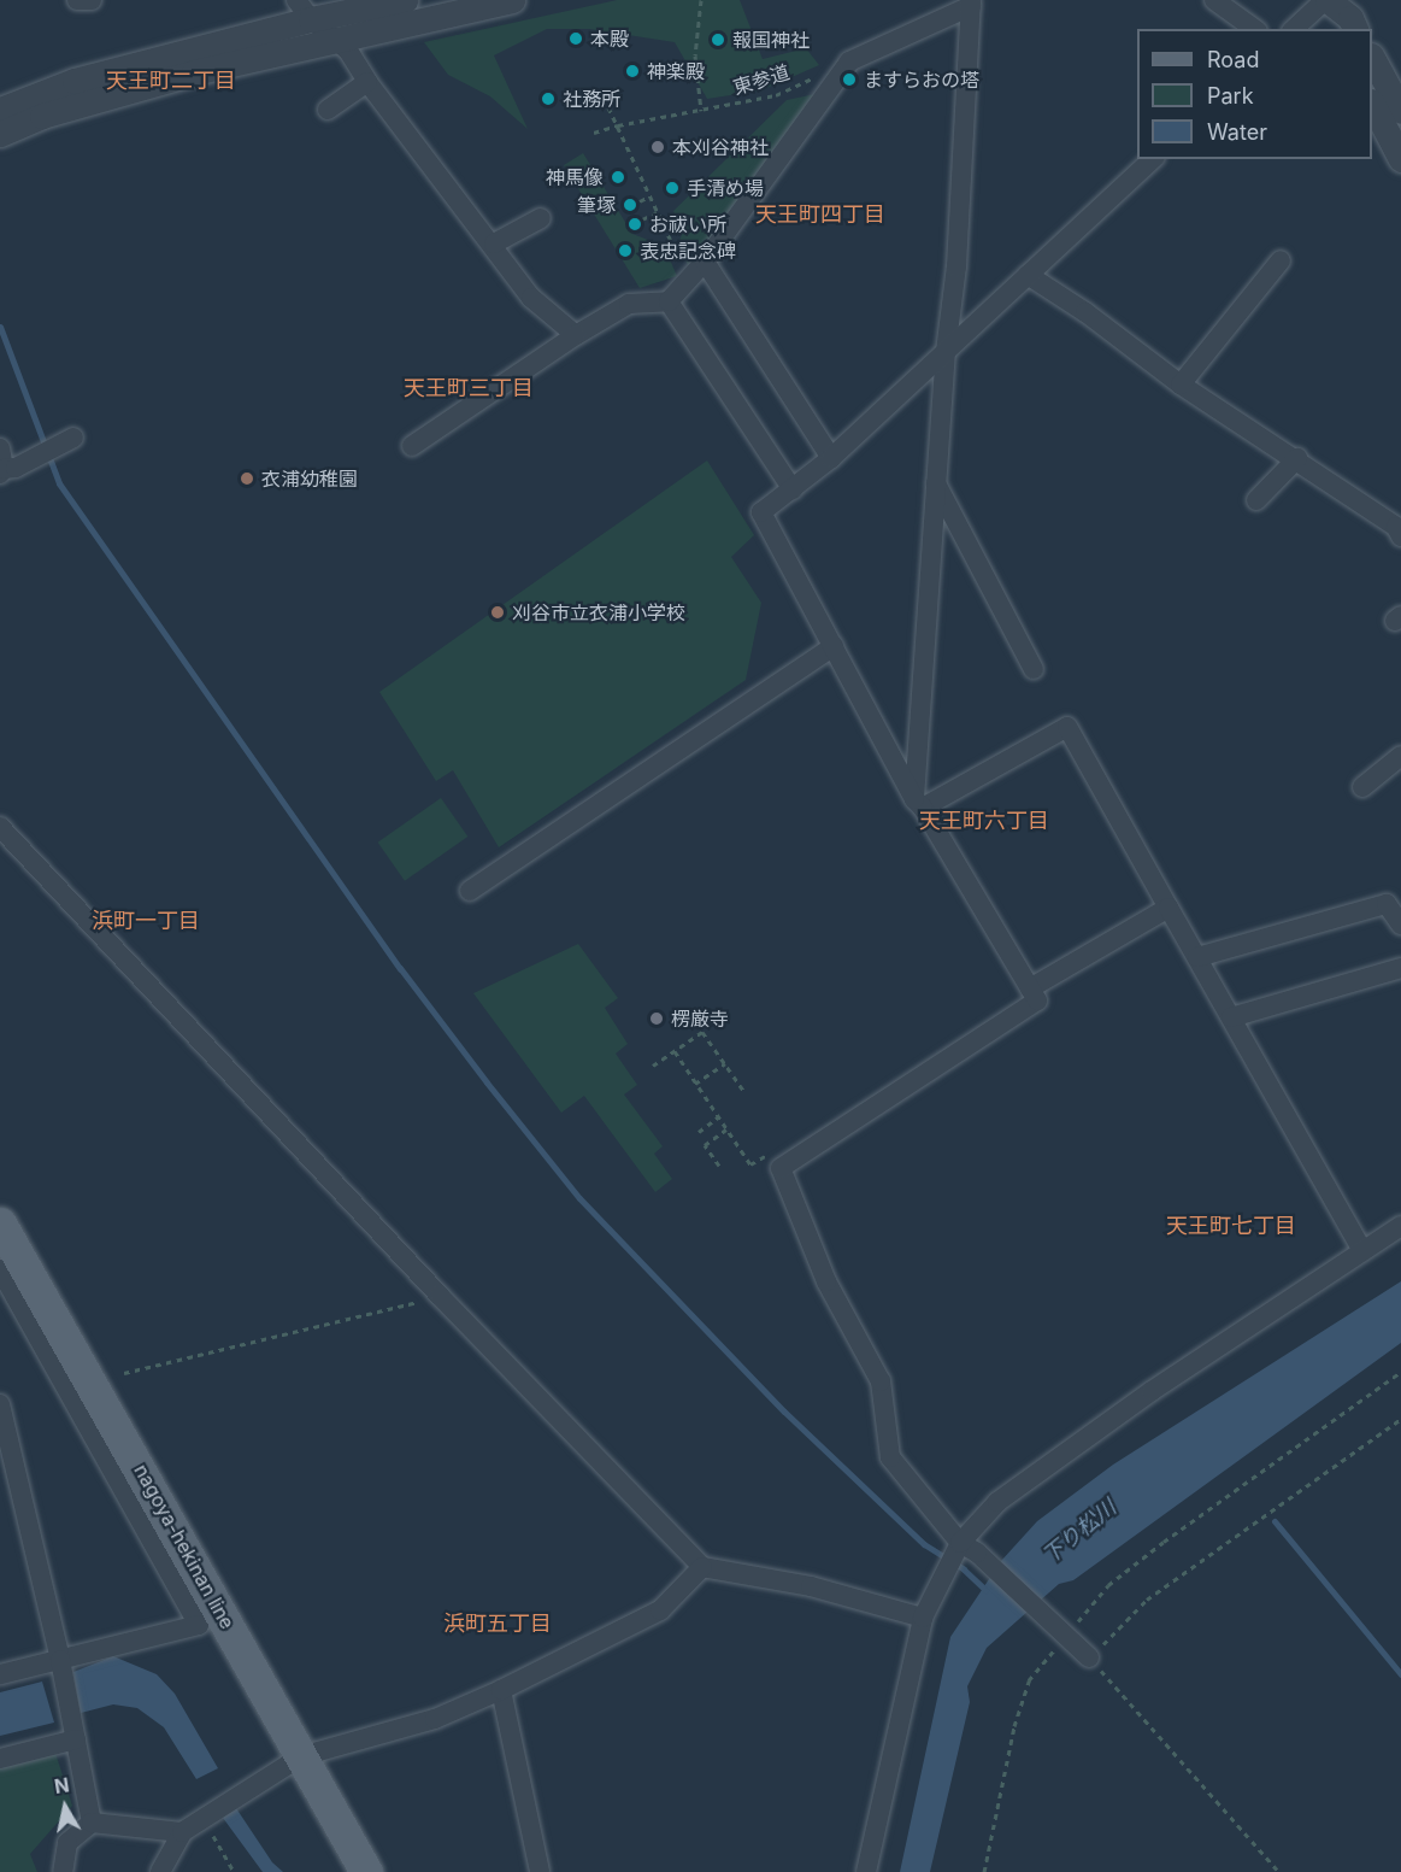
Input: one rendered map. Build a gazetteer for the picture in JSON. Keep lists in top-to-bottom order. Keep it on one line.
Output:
{"streets":{"main road":["nagoya-hekinan line"],"path":["東参道"]},"districts":["天王町二丁目","天王町四丁目","天王町三丁目","天王町六丁目","浜町一丁目","天王町七丁目","浜町五丁目"],"water":["下り松川"],"places":["本殿","報国神社","神楽殿","ますらおの塔","社務所","本刈谷神社","神馬像","手清め場","筆塚","お祓い所","表忠記念碑","衣浦幼稚園","刈谷市立衣浦小学校","楞厳寺"],"legend":["Road","Park","Water"],"north":"top"}
